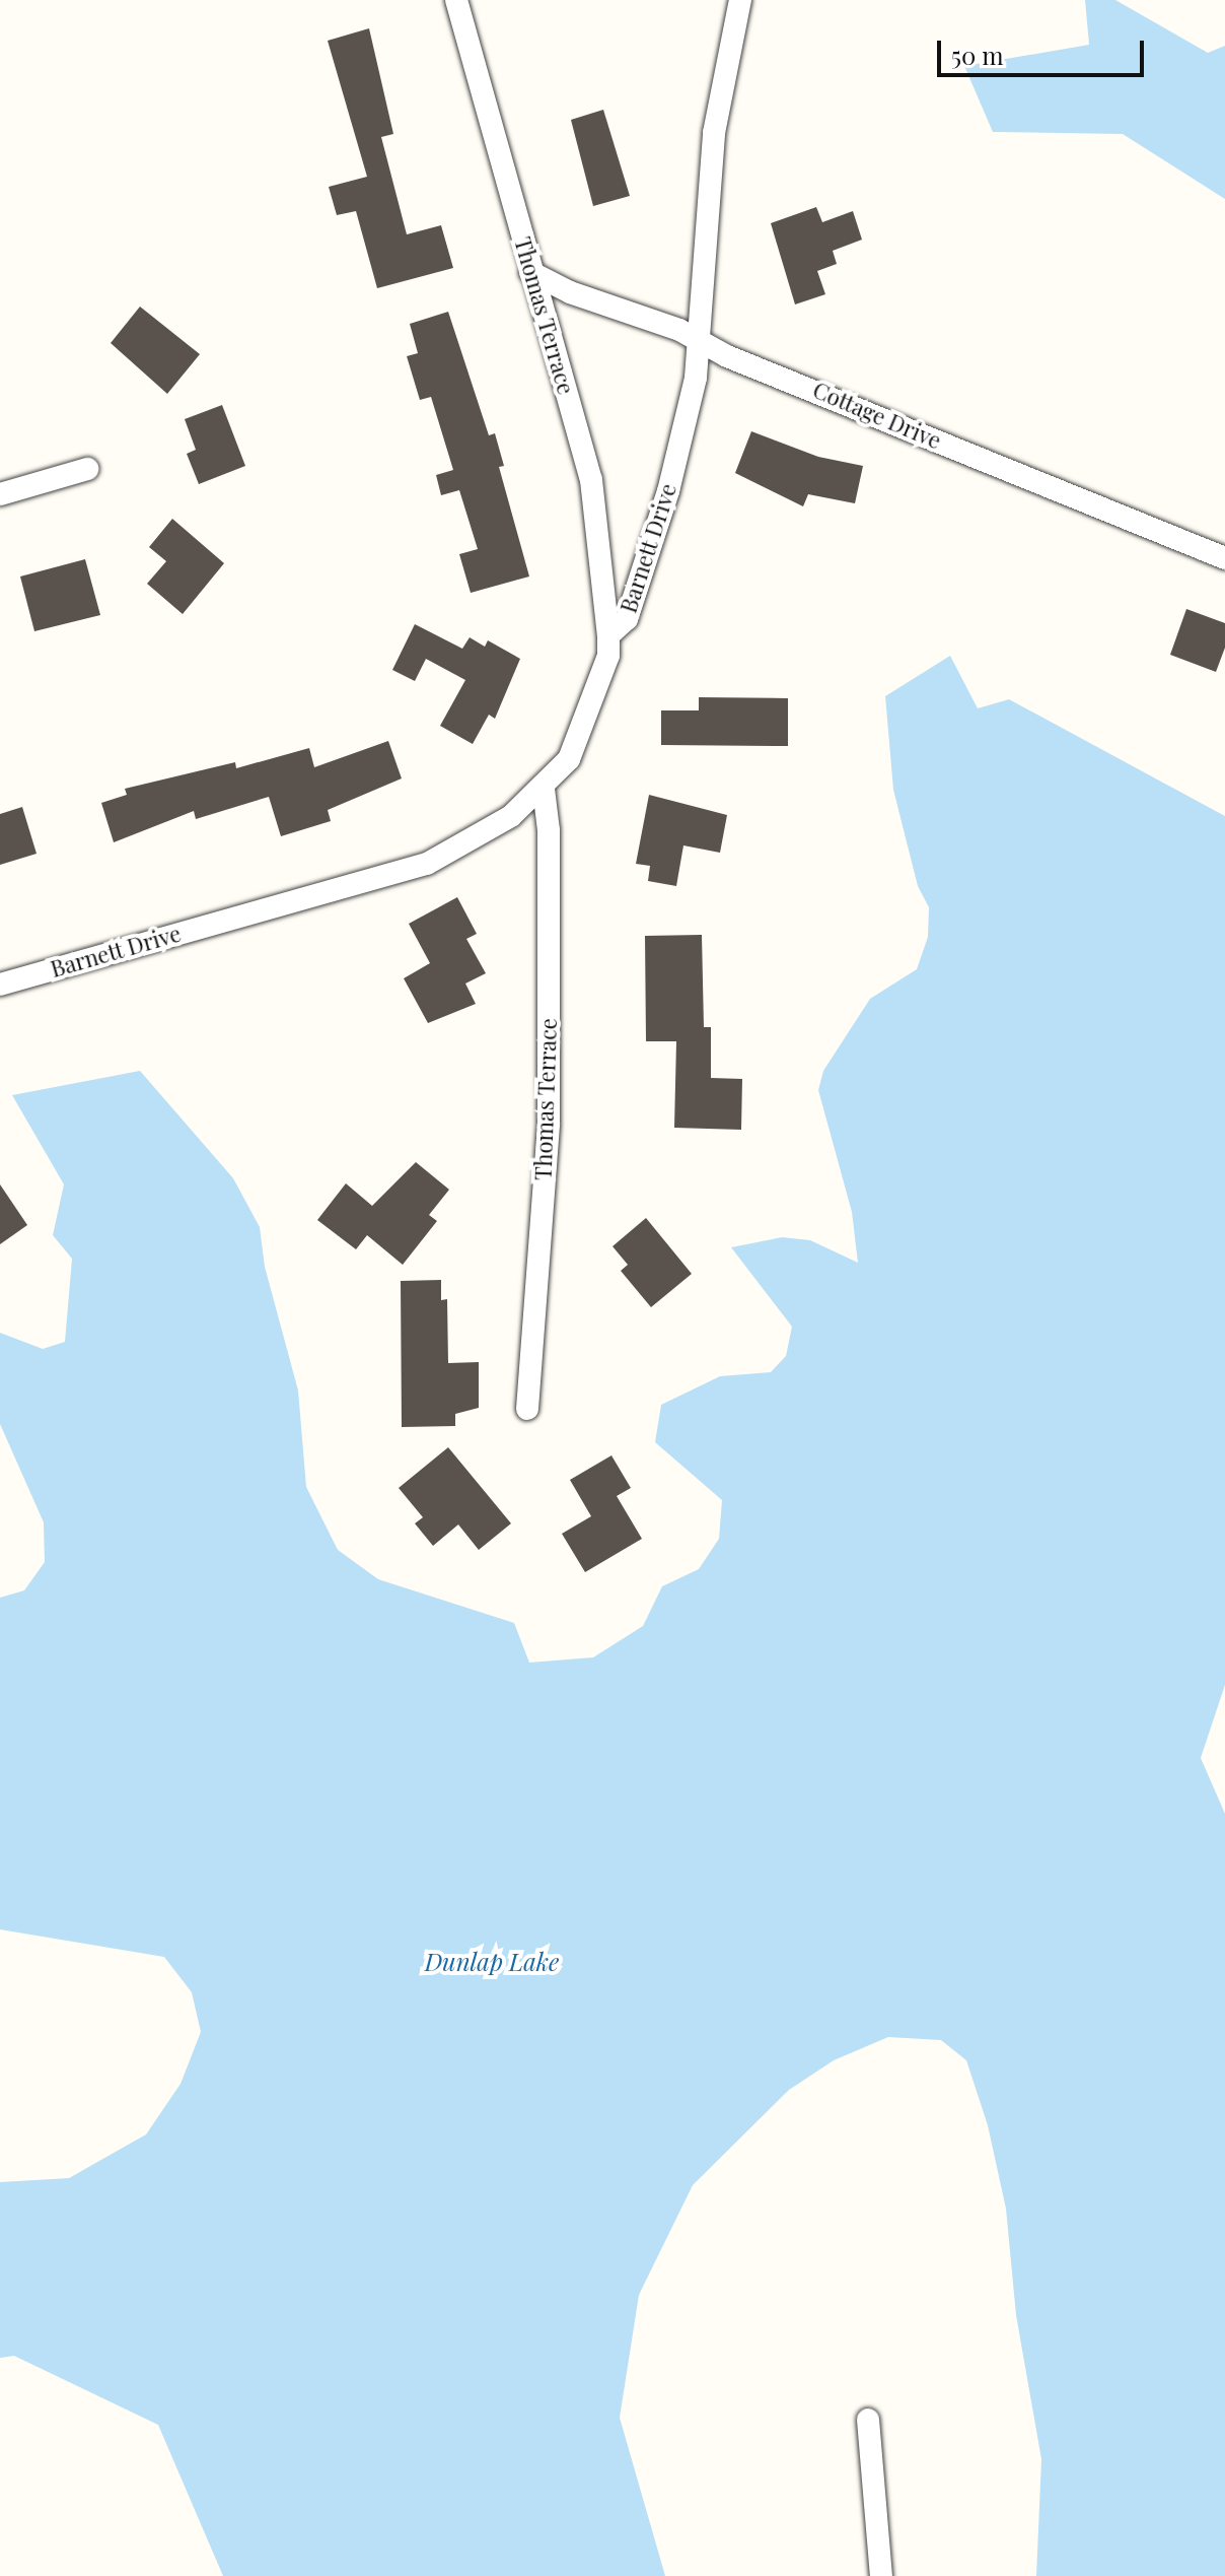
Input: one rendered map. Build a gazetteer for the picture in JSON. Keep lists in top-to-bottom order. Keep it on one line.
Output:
{"streets":{"street":["Thomas Terrace","Cottage Drive","Barnett Drive"]},"crossings":[["Thomas Terrace","Cottage Drive"],["Thomas Terrace","Barnett Drive"],["Cottage Drive","Barnett Drive"]],"water":["Dunlap Lake"],"scale_bar":"50 m"}
